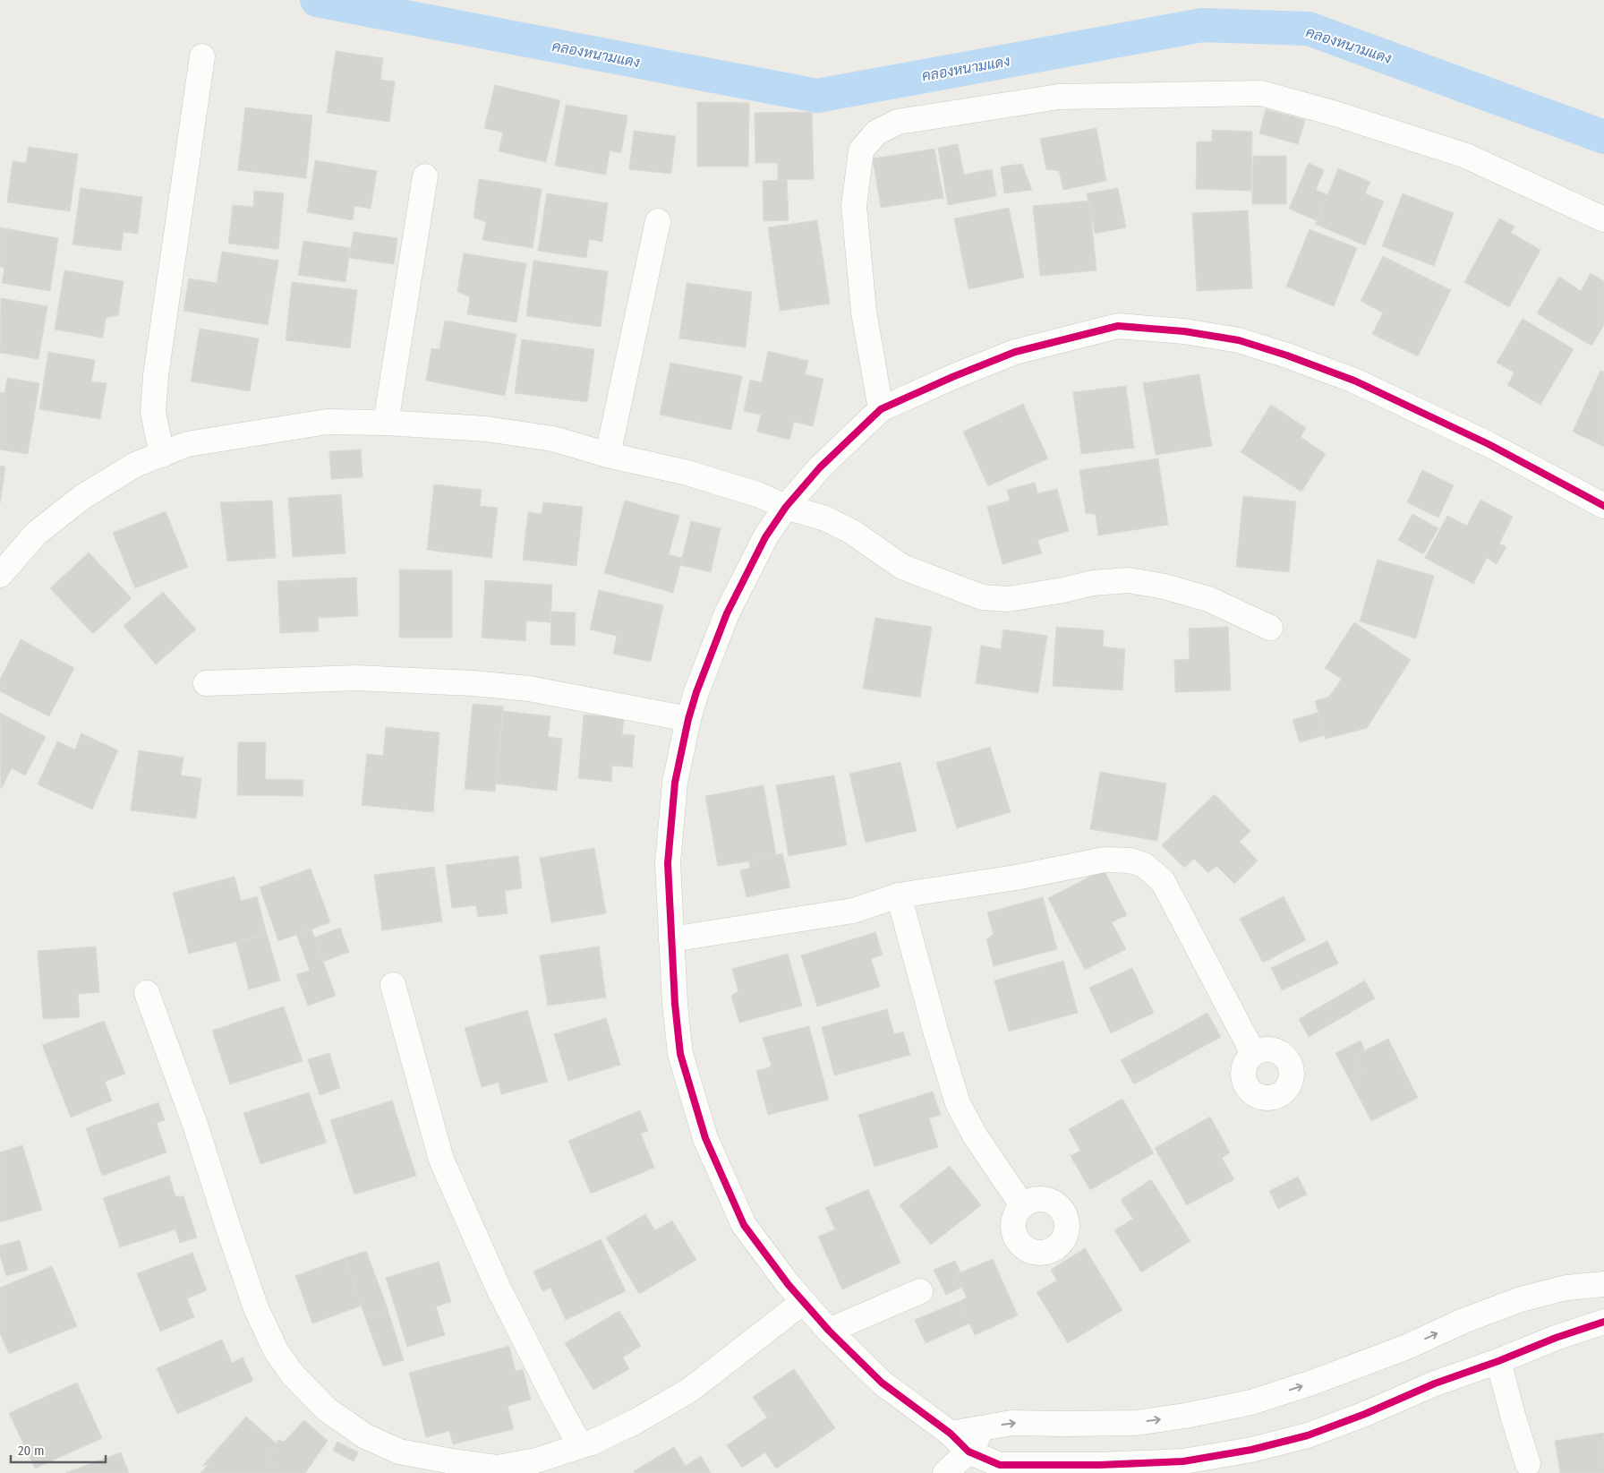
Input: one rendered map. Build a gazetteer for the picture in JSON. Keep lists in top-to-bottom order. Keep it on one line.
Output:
{"water":["คลองหนามแดง"],"scale_bar":"20 m"}
